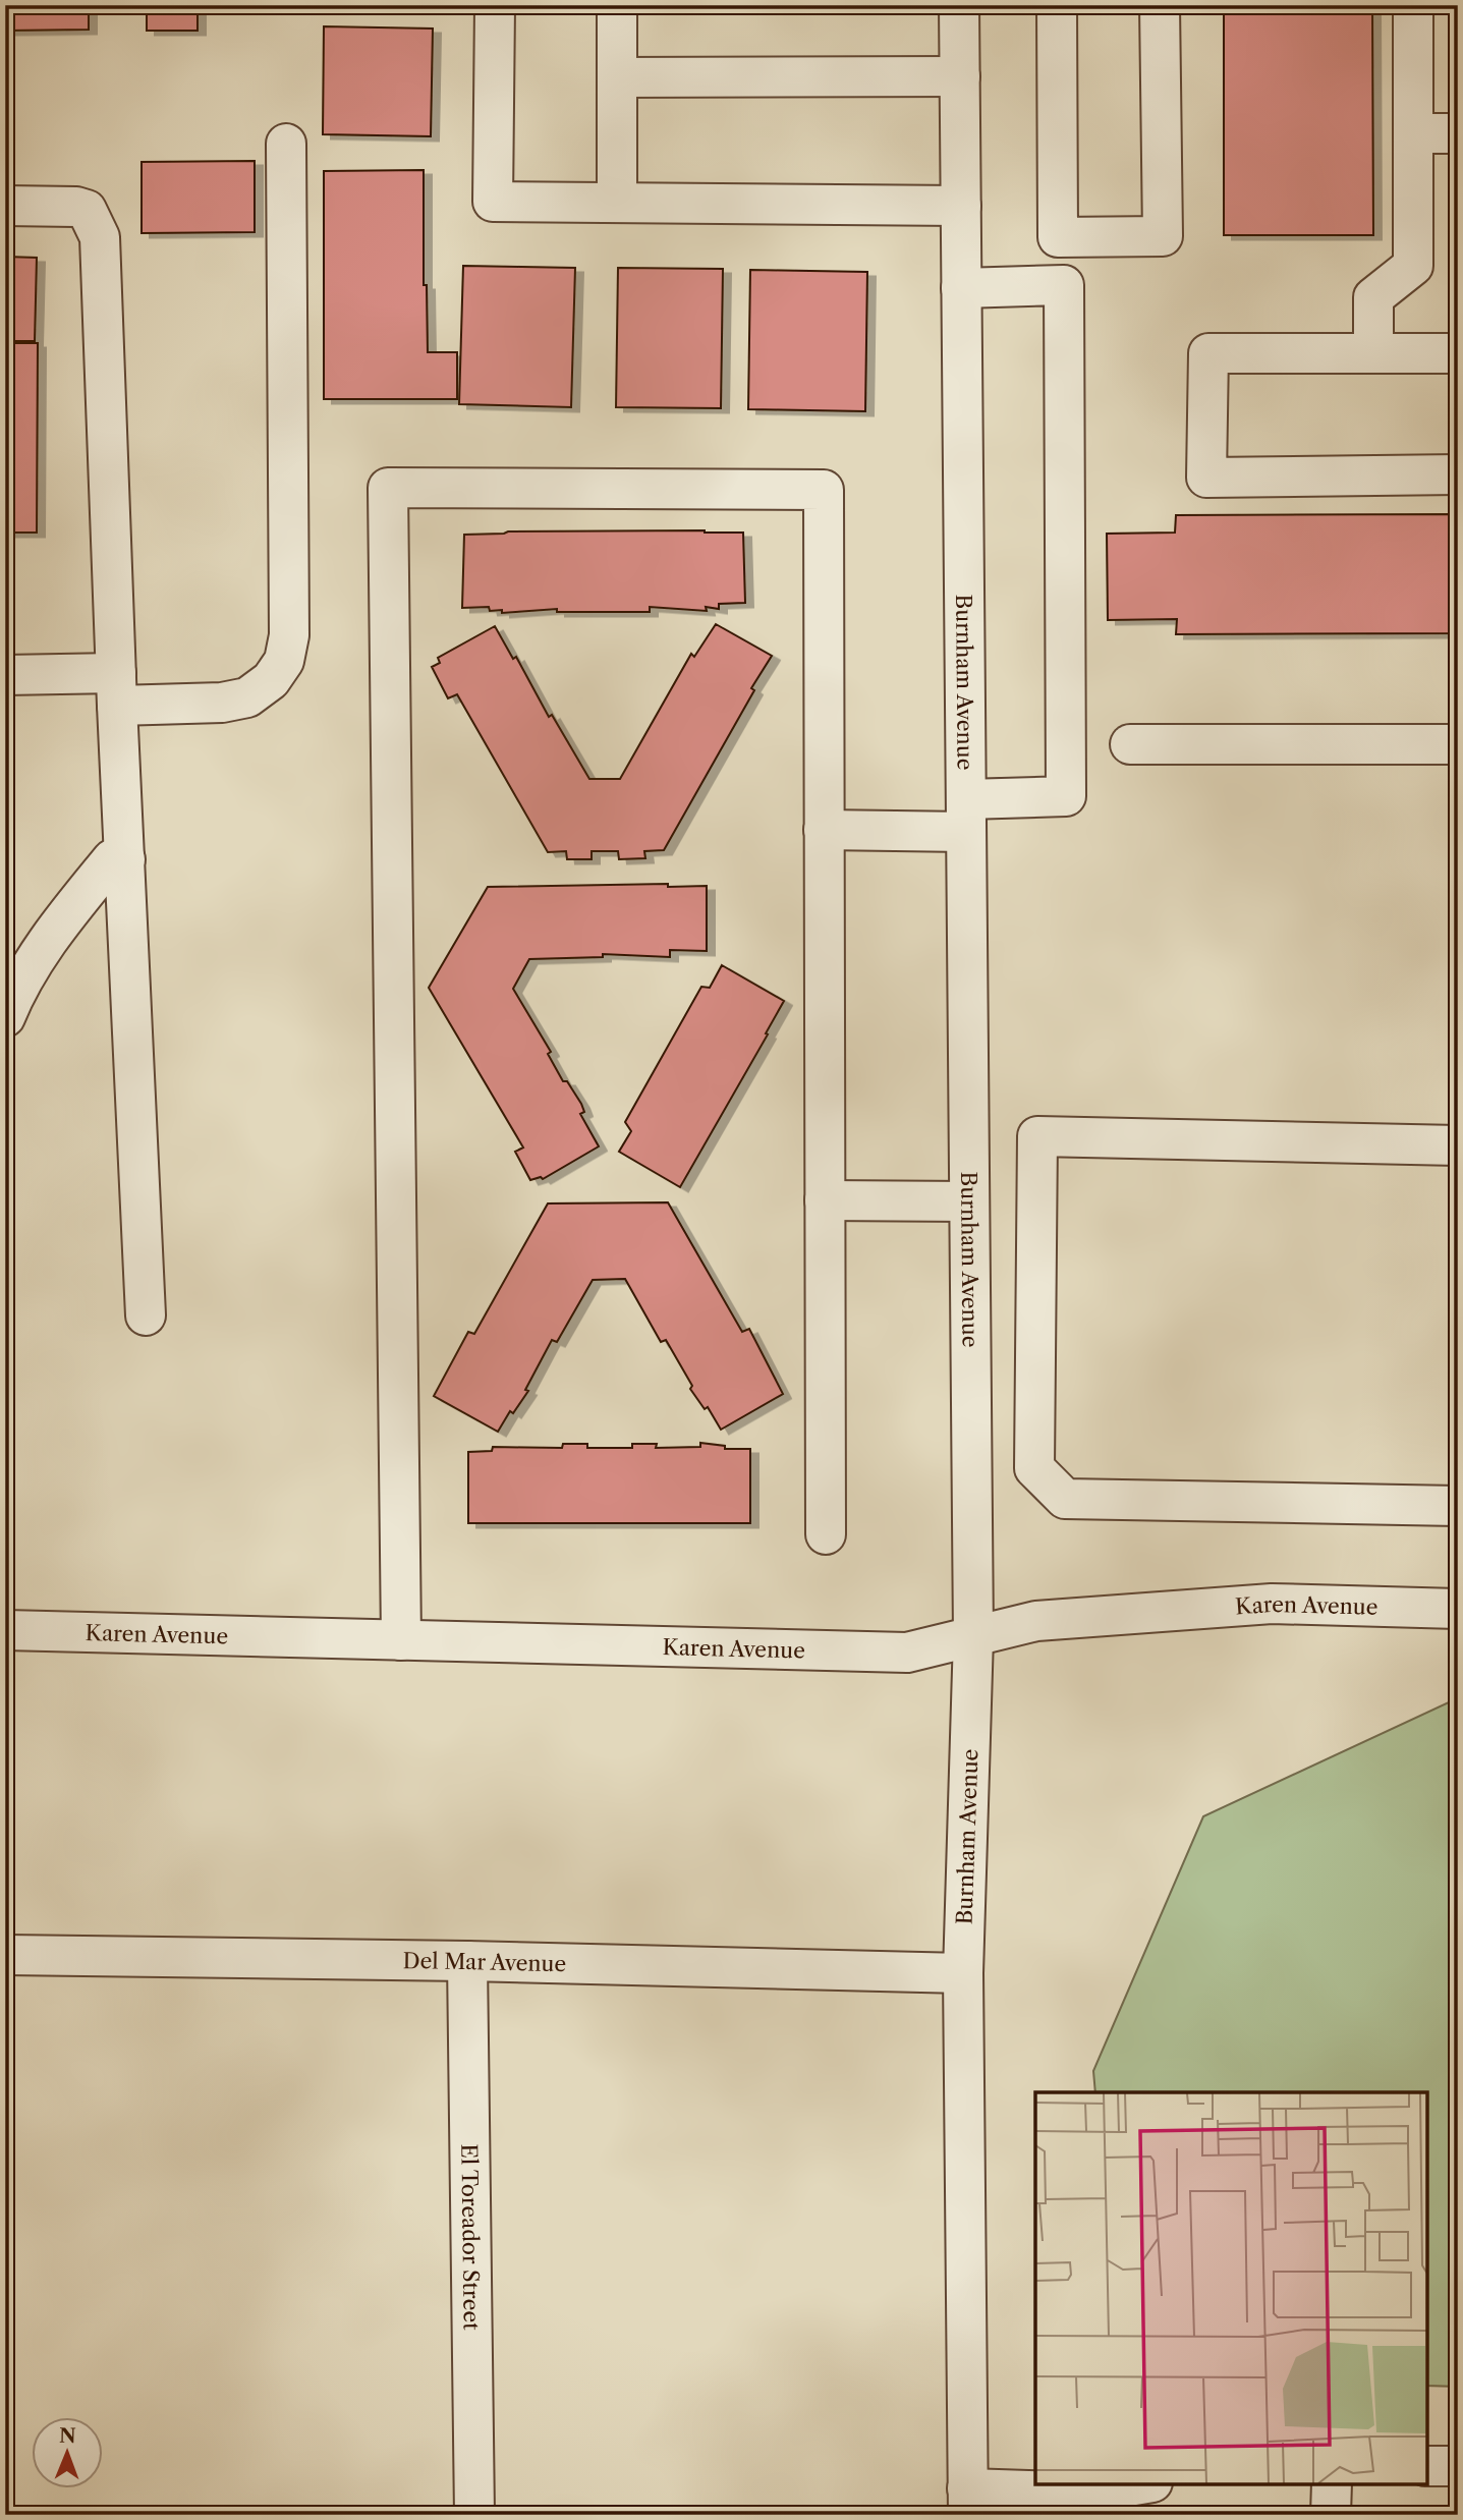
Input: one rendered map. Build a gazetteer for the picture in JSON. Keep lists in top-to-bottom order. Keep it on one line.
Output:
{"streets":{"street":["Burnham Avenue","Karen Avenue","Del Mar Avenue","El Toreador Street"]},"crossings":[["Burnham Avenue","Karen Avenue"],["Burnham Avenue","Del Mar Avenue"],["Del Mar Avenue","El Toreador Street"]],"north":"top"}
